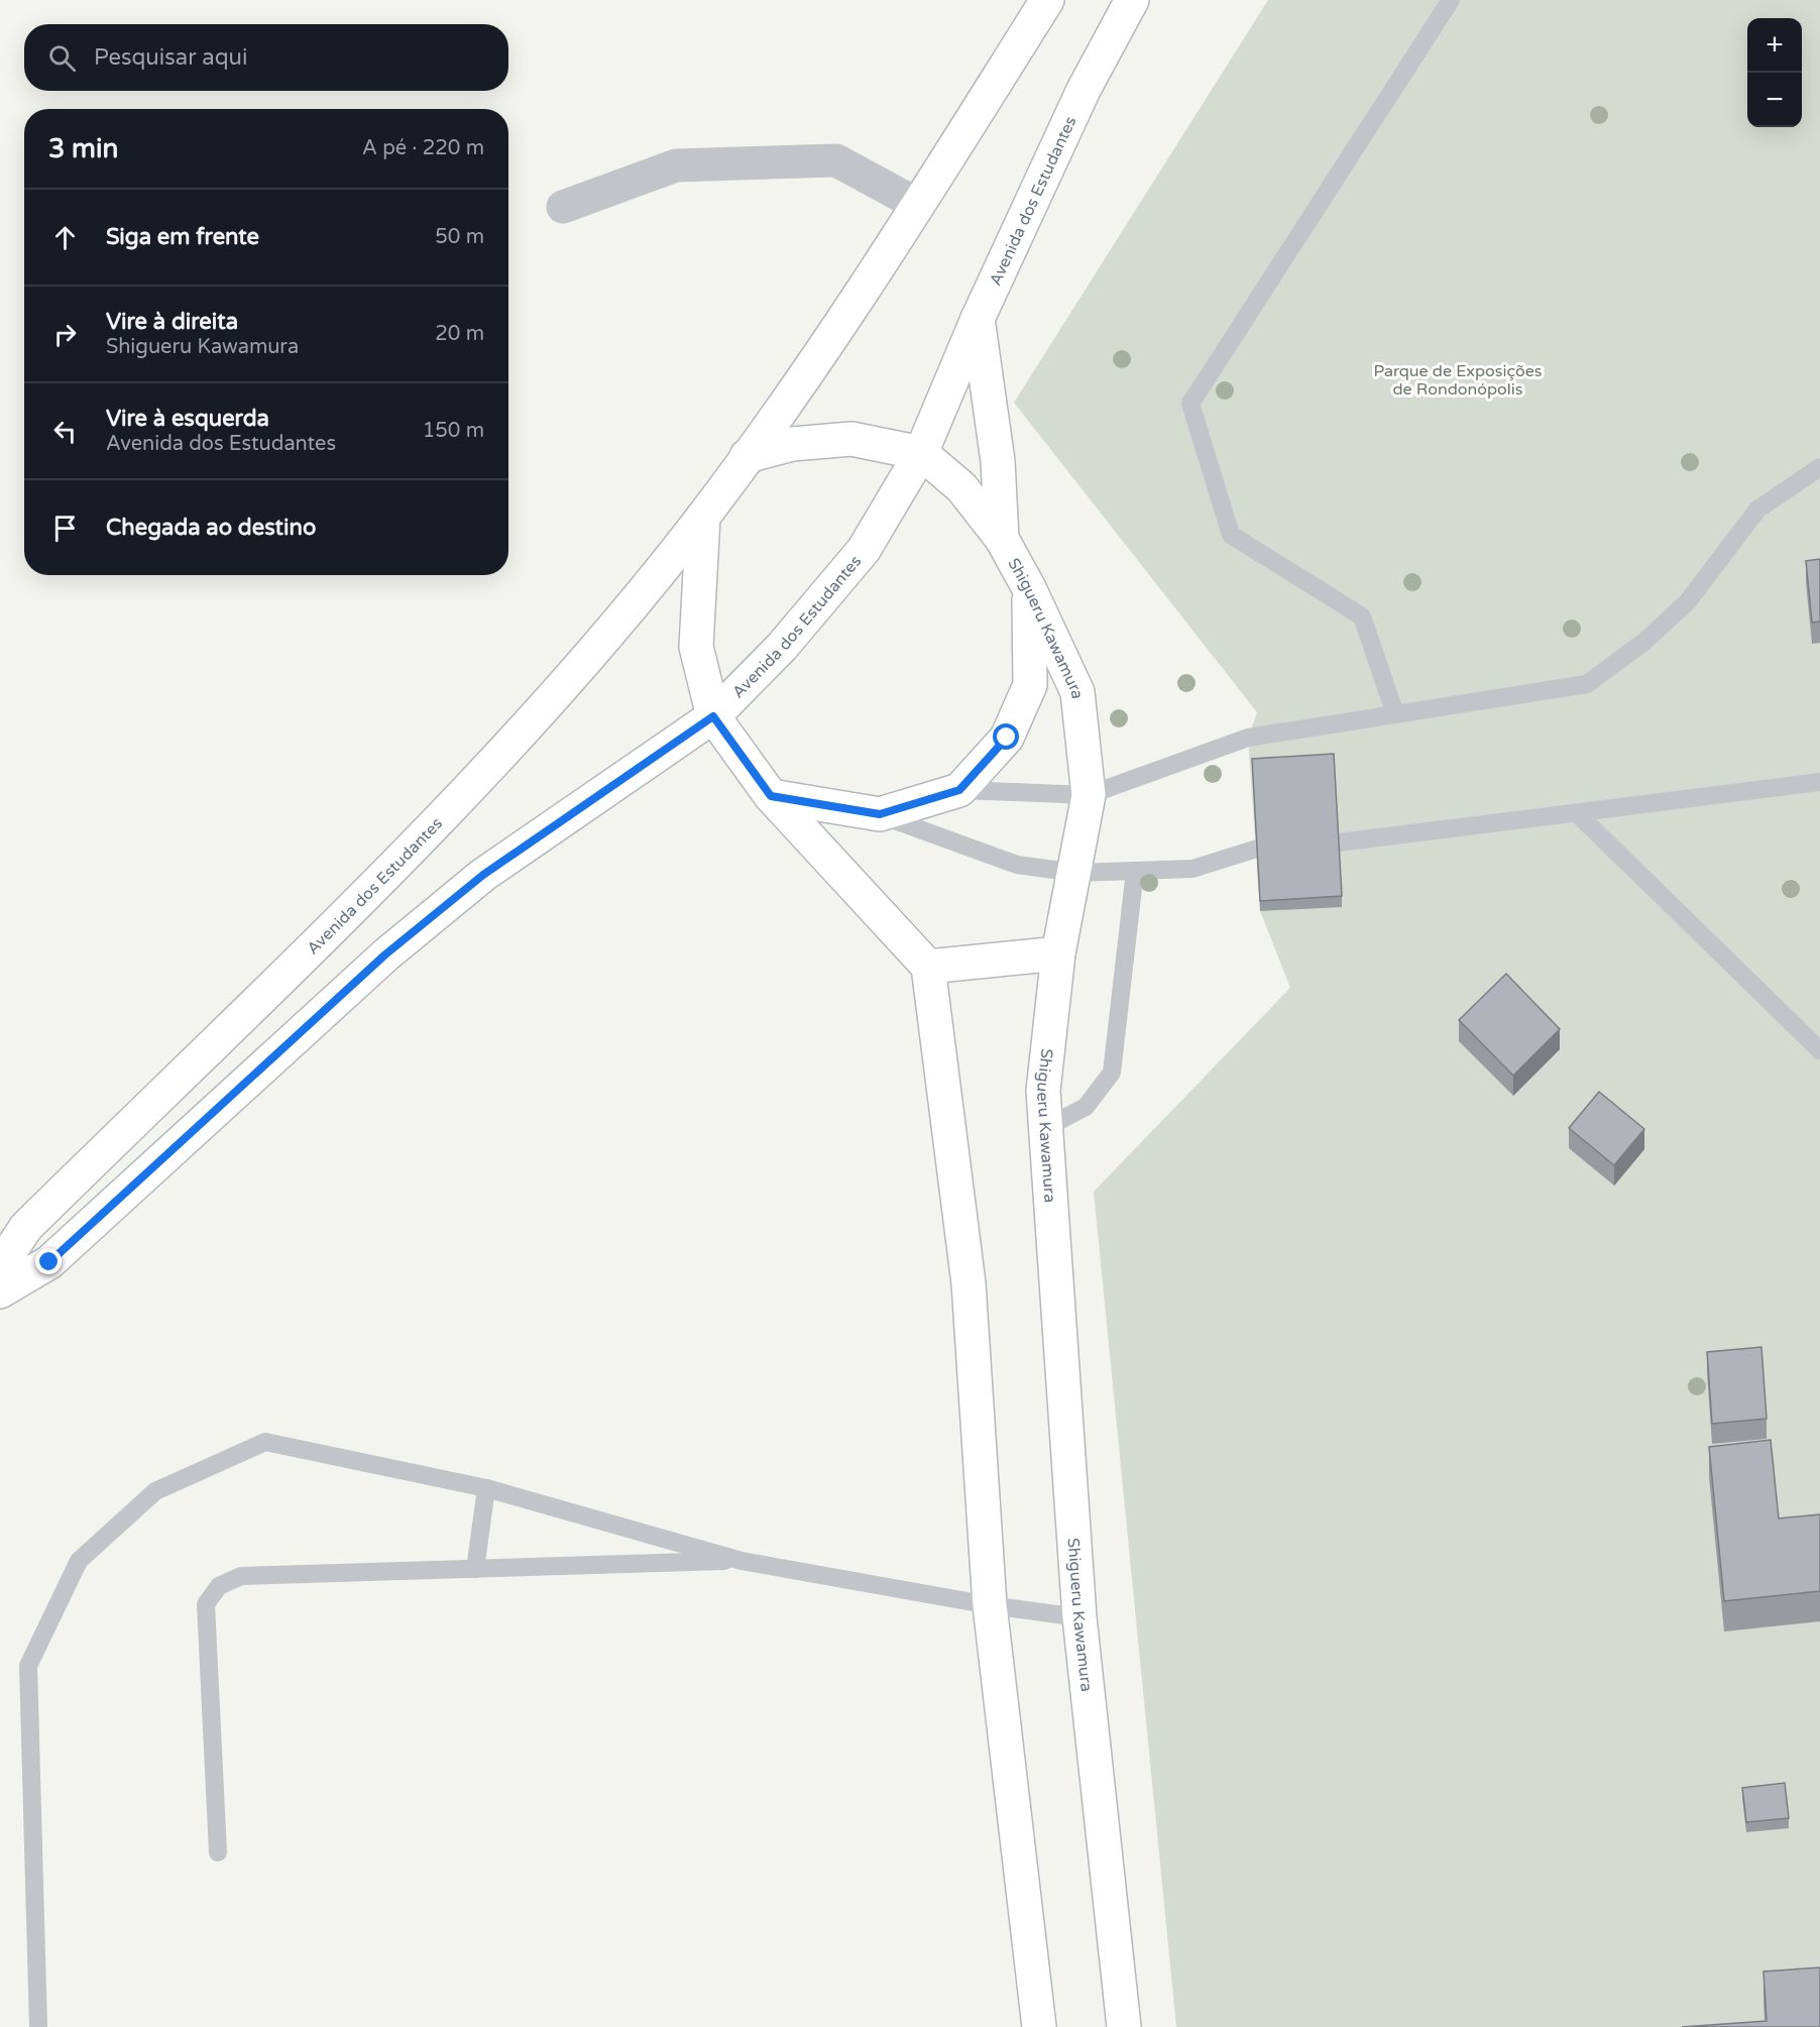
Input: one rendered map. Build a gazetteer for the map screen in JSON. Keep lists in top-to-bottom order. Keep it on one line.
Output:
{"streets":{"main road":["Avenida dos Estudantes","Shigueru Kawamura"]},"crossings":[["Avenida dos Estudantes","Shigueru Kawamura"]],"parks":["Parque de Exposições de Rondonópolis"],"page":{"map_buttons":["+","−"],"search":"Pesquisar aqui","heading":["3 min","A pé · 220 m"],"list":[["Siga em frente","50 m"],["Vire à direita","Shigueru Kawamura","20 m"],["Vire à esquerda","Avenida dos Estudantes","150 m"],"Chegada ao destino"]}}
